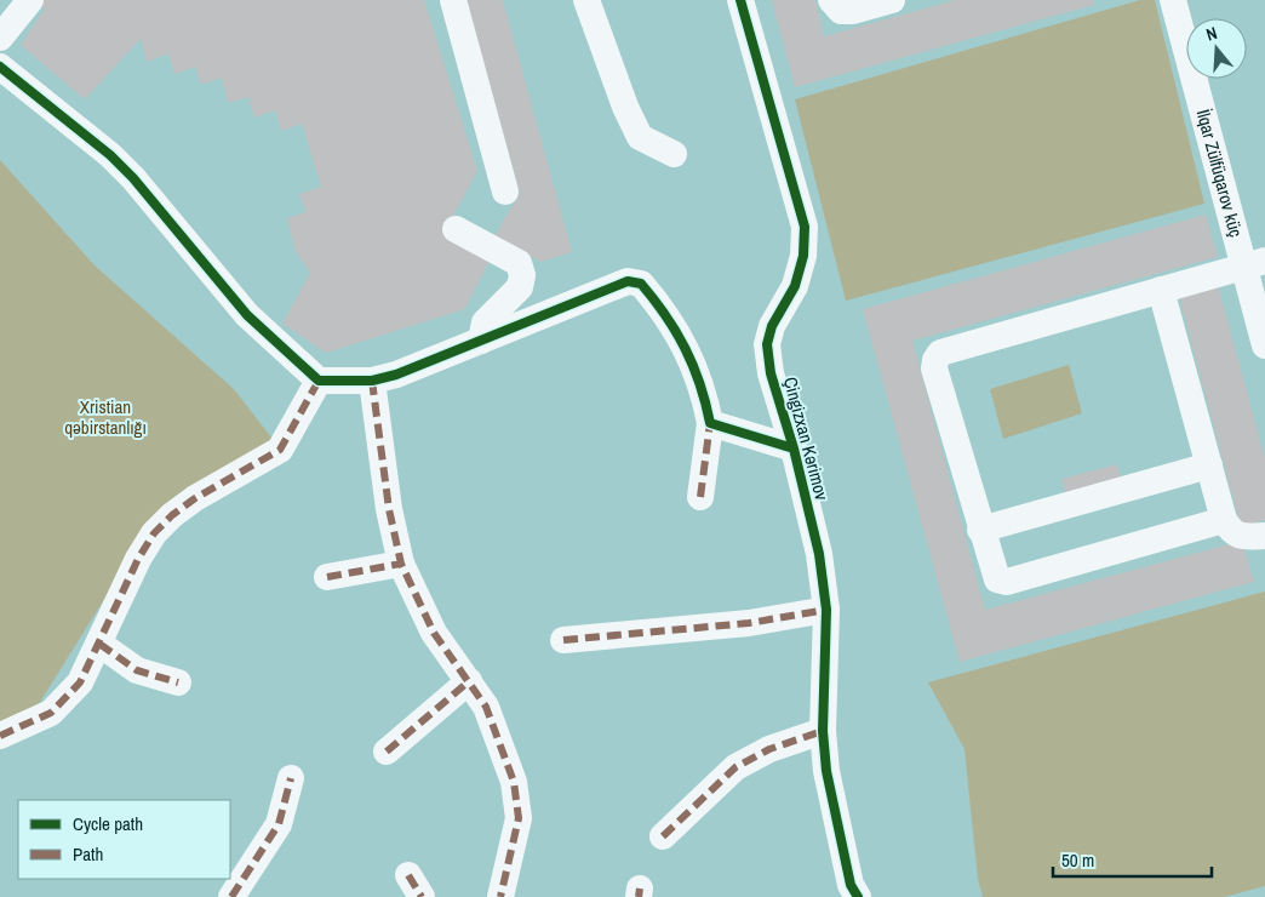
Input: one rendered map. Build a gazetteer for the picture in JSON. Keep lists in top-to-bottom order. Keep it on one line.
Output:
{"streets":{"street":["İlqar Zülfüqarov küç","Çingizxan Kərimov"]},"parks":["Xristian qəbirstanlığı"],"legend":["Cycle path","Path"],"scale_bar":"50 m","north":"top"}
